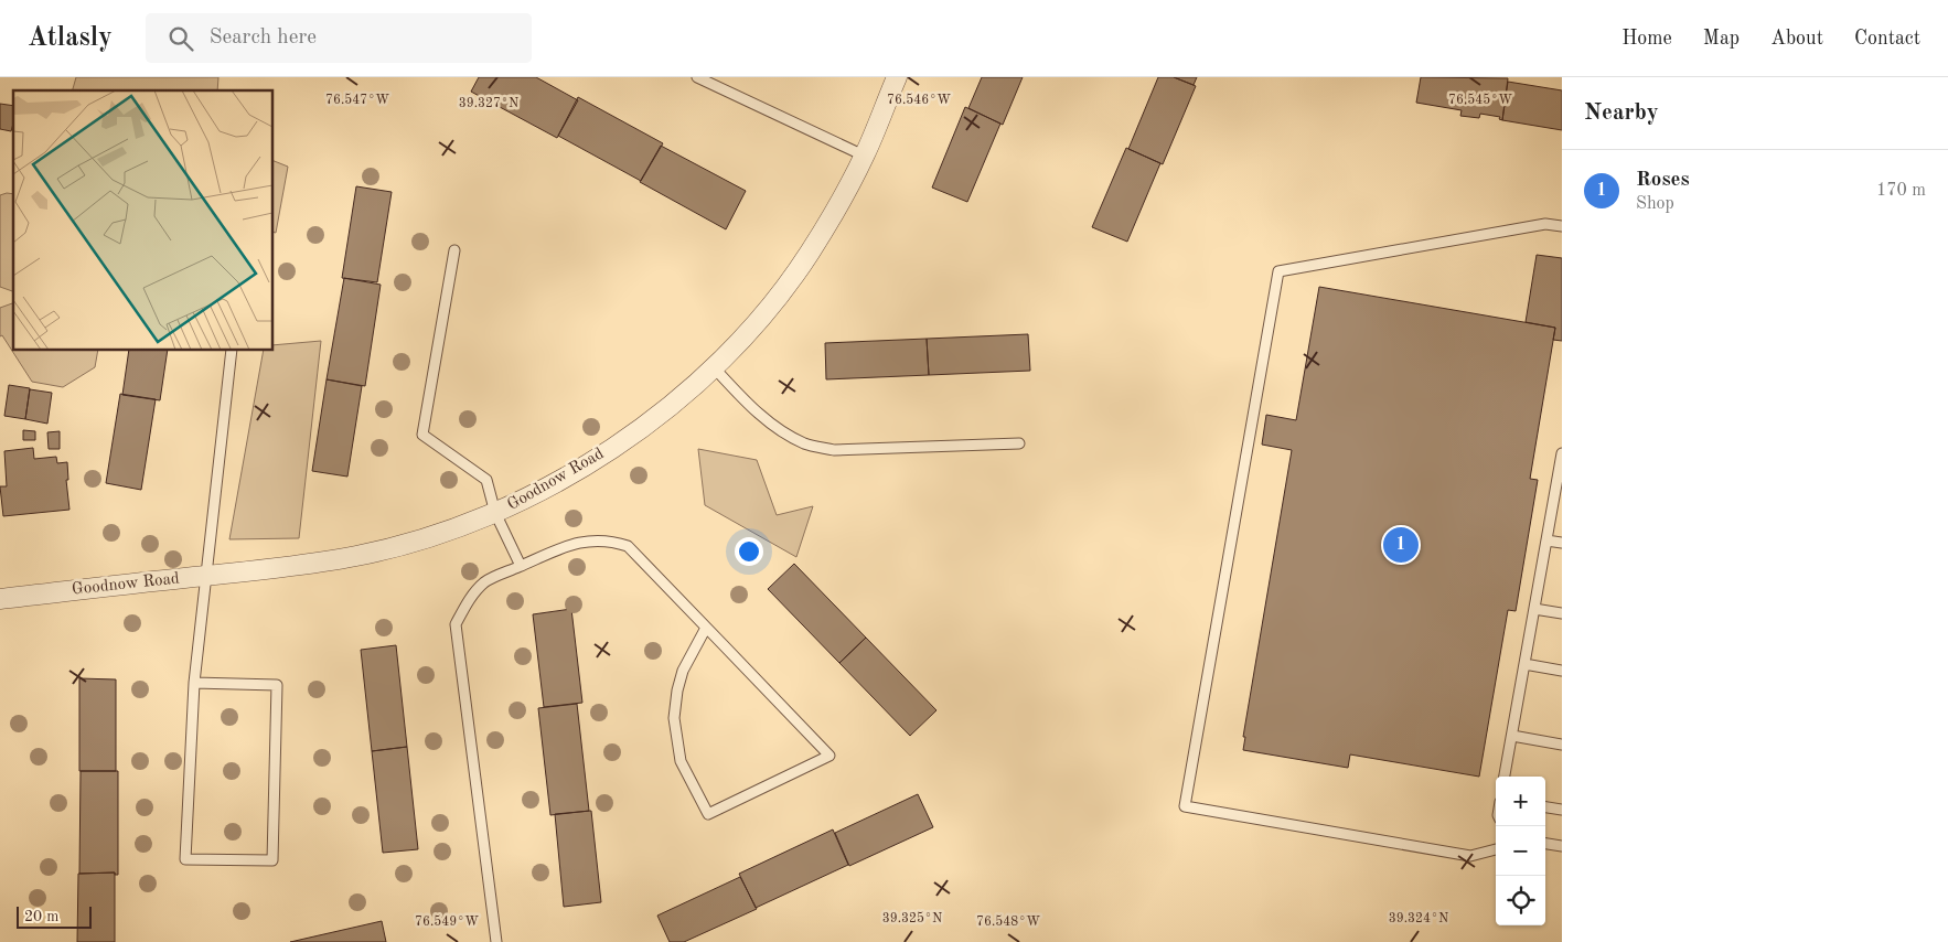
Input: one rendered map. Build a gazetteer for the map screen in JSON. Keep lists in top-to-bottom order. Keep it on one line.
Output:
{"streets":{"street":["Goodnow Road"]},"scale_bar":"20 m","page":{"header":"Atlasly","search":"Search here","nav":["Home","Map","About","Contact"],"heading":"Nearby","list":[{"mark":"1","name":"Roses","note":"Shop","value":"170 m"}],"pins":"1","map_buttons":["+","−"],"scale":"20 m"},"coordinates":["76.546°W","76.545°W","76.547°W","39.327°N","39.325°N","39.324°N","76.549°W","76.548°W"]}
